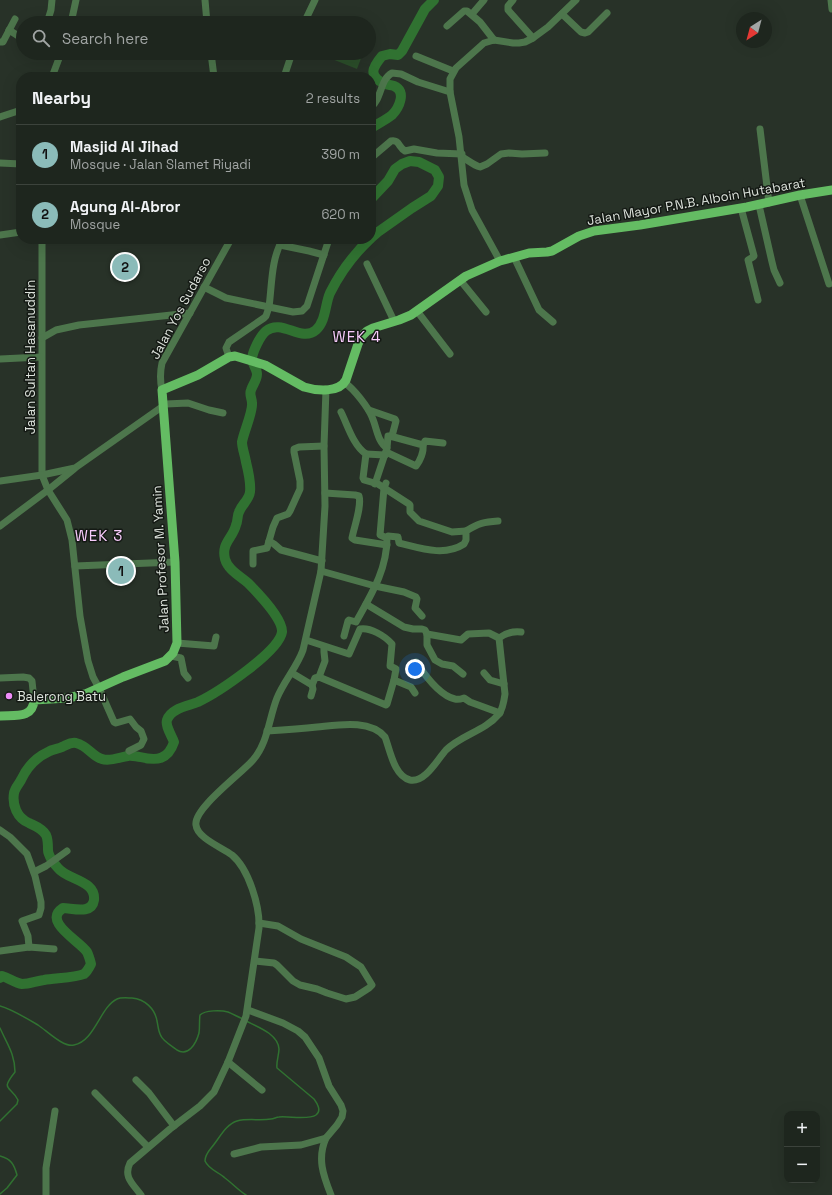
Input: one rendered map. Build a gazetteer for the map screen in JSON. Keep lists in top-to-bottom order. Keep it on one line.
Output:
{"streets":{"main road":["Jalan Mayor P.N.B. Alboin Hutabarat","Jalan Profesor M. Yamin"],"street":["Jalan Yos Sudarso","Jalan Sultan Hasanuddin"]},"crossings":[["Jalan Yos Sudarso","Jalan Profesor M. Yamin"]],"districts":["WEK 4","WEK 3"],"places":["Balerong Batu"],"north":"bottom left","page":{"search":"Search here","heading":["Nearby","2 results"],"list":[{"mark":"1","name":"Masjid Al Jihad","note":"Mosque · Jalan Slamet Riyadi","value":"390 m"},{"mark":"2","name":"Agung Al-Abror","note":"Mosque","value":"620 m"}],"pins":["2","1"],"map_buttons":["+","−"]}}
